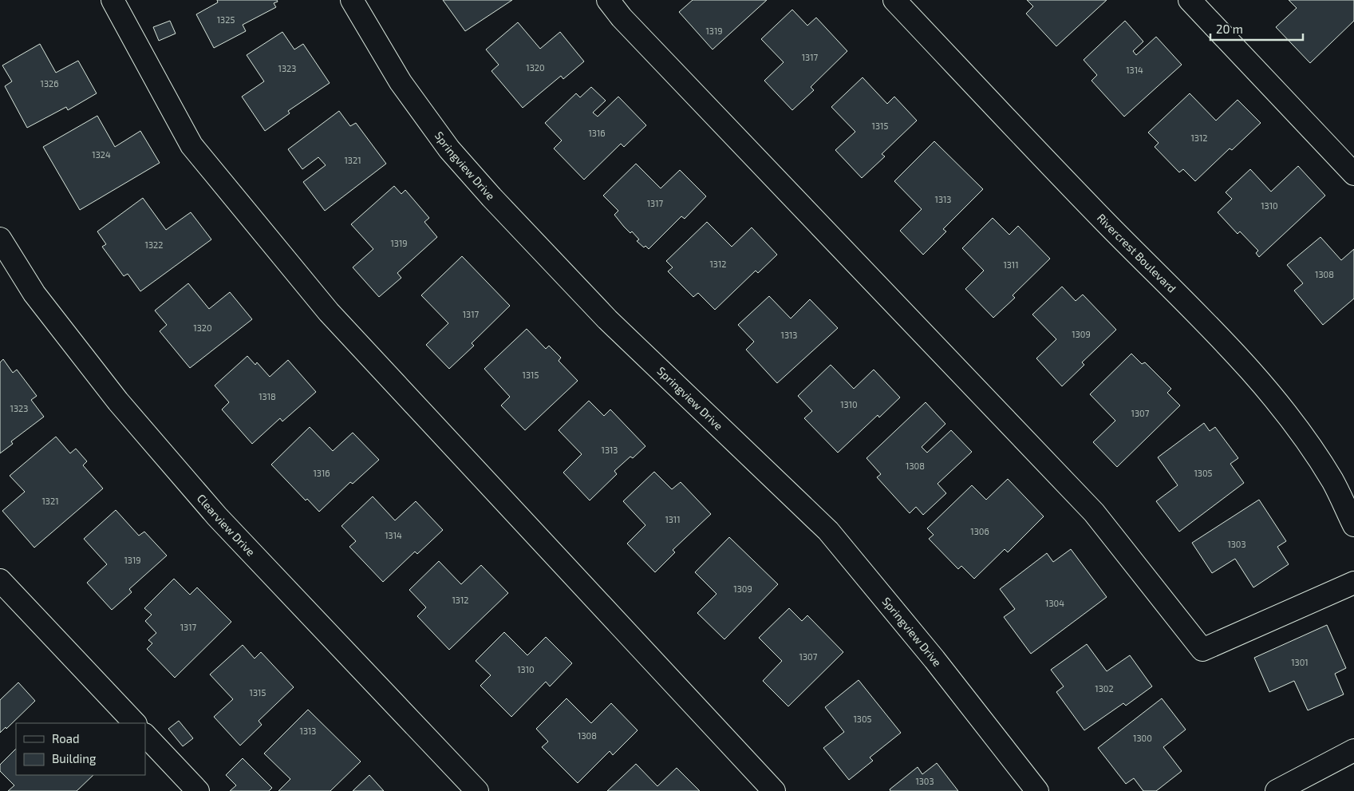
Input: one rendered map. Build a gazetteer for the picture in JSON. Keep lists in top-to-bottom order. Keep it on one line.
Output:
{"streets":{"street":["Springview Drive","Rivercrest Boulevard","Clearview Drive"]},"house_numbers":["1325","1319","1317","1320","1323","1314","1326","1315","1316","1312","1324","1321","1313","1317","1310","1319","1322","1312","1311","1308","1317","1320","1309","1313","1315","1318","1310","1323","1307","1313","1308","1316","1305","1321","1311","1306","1314","1303","1319","1309","1312","1304","1317","1307","1301","1310","1302","1315","1305","1313","1308","1300","1303"],"legend":["Road","Building"],"scale_bar":"20 m"}
